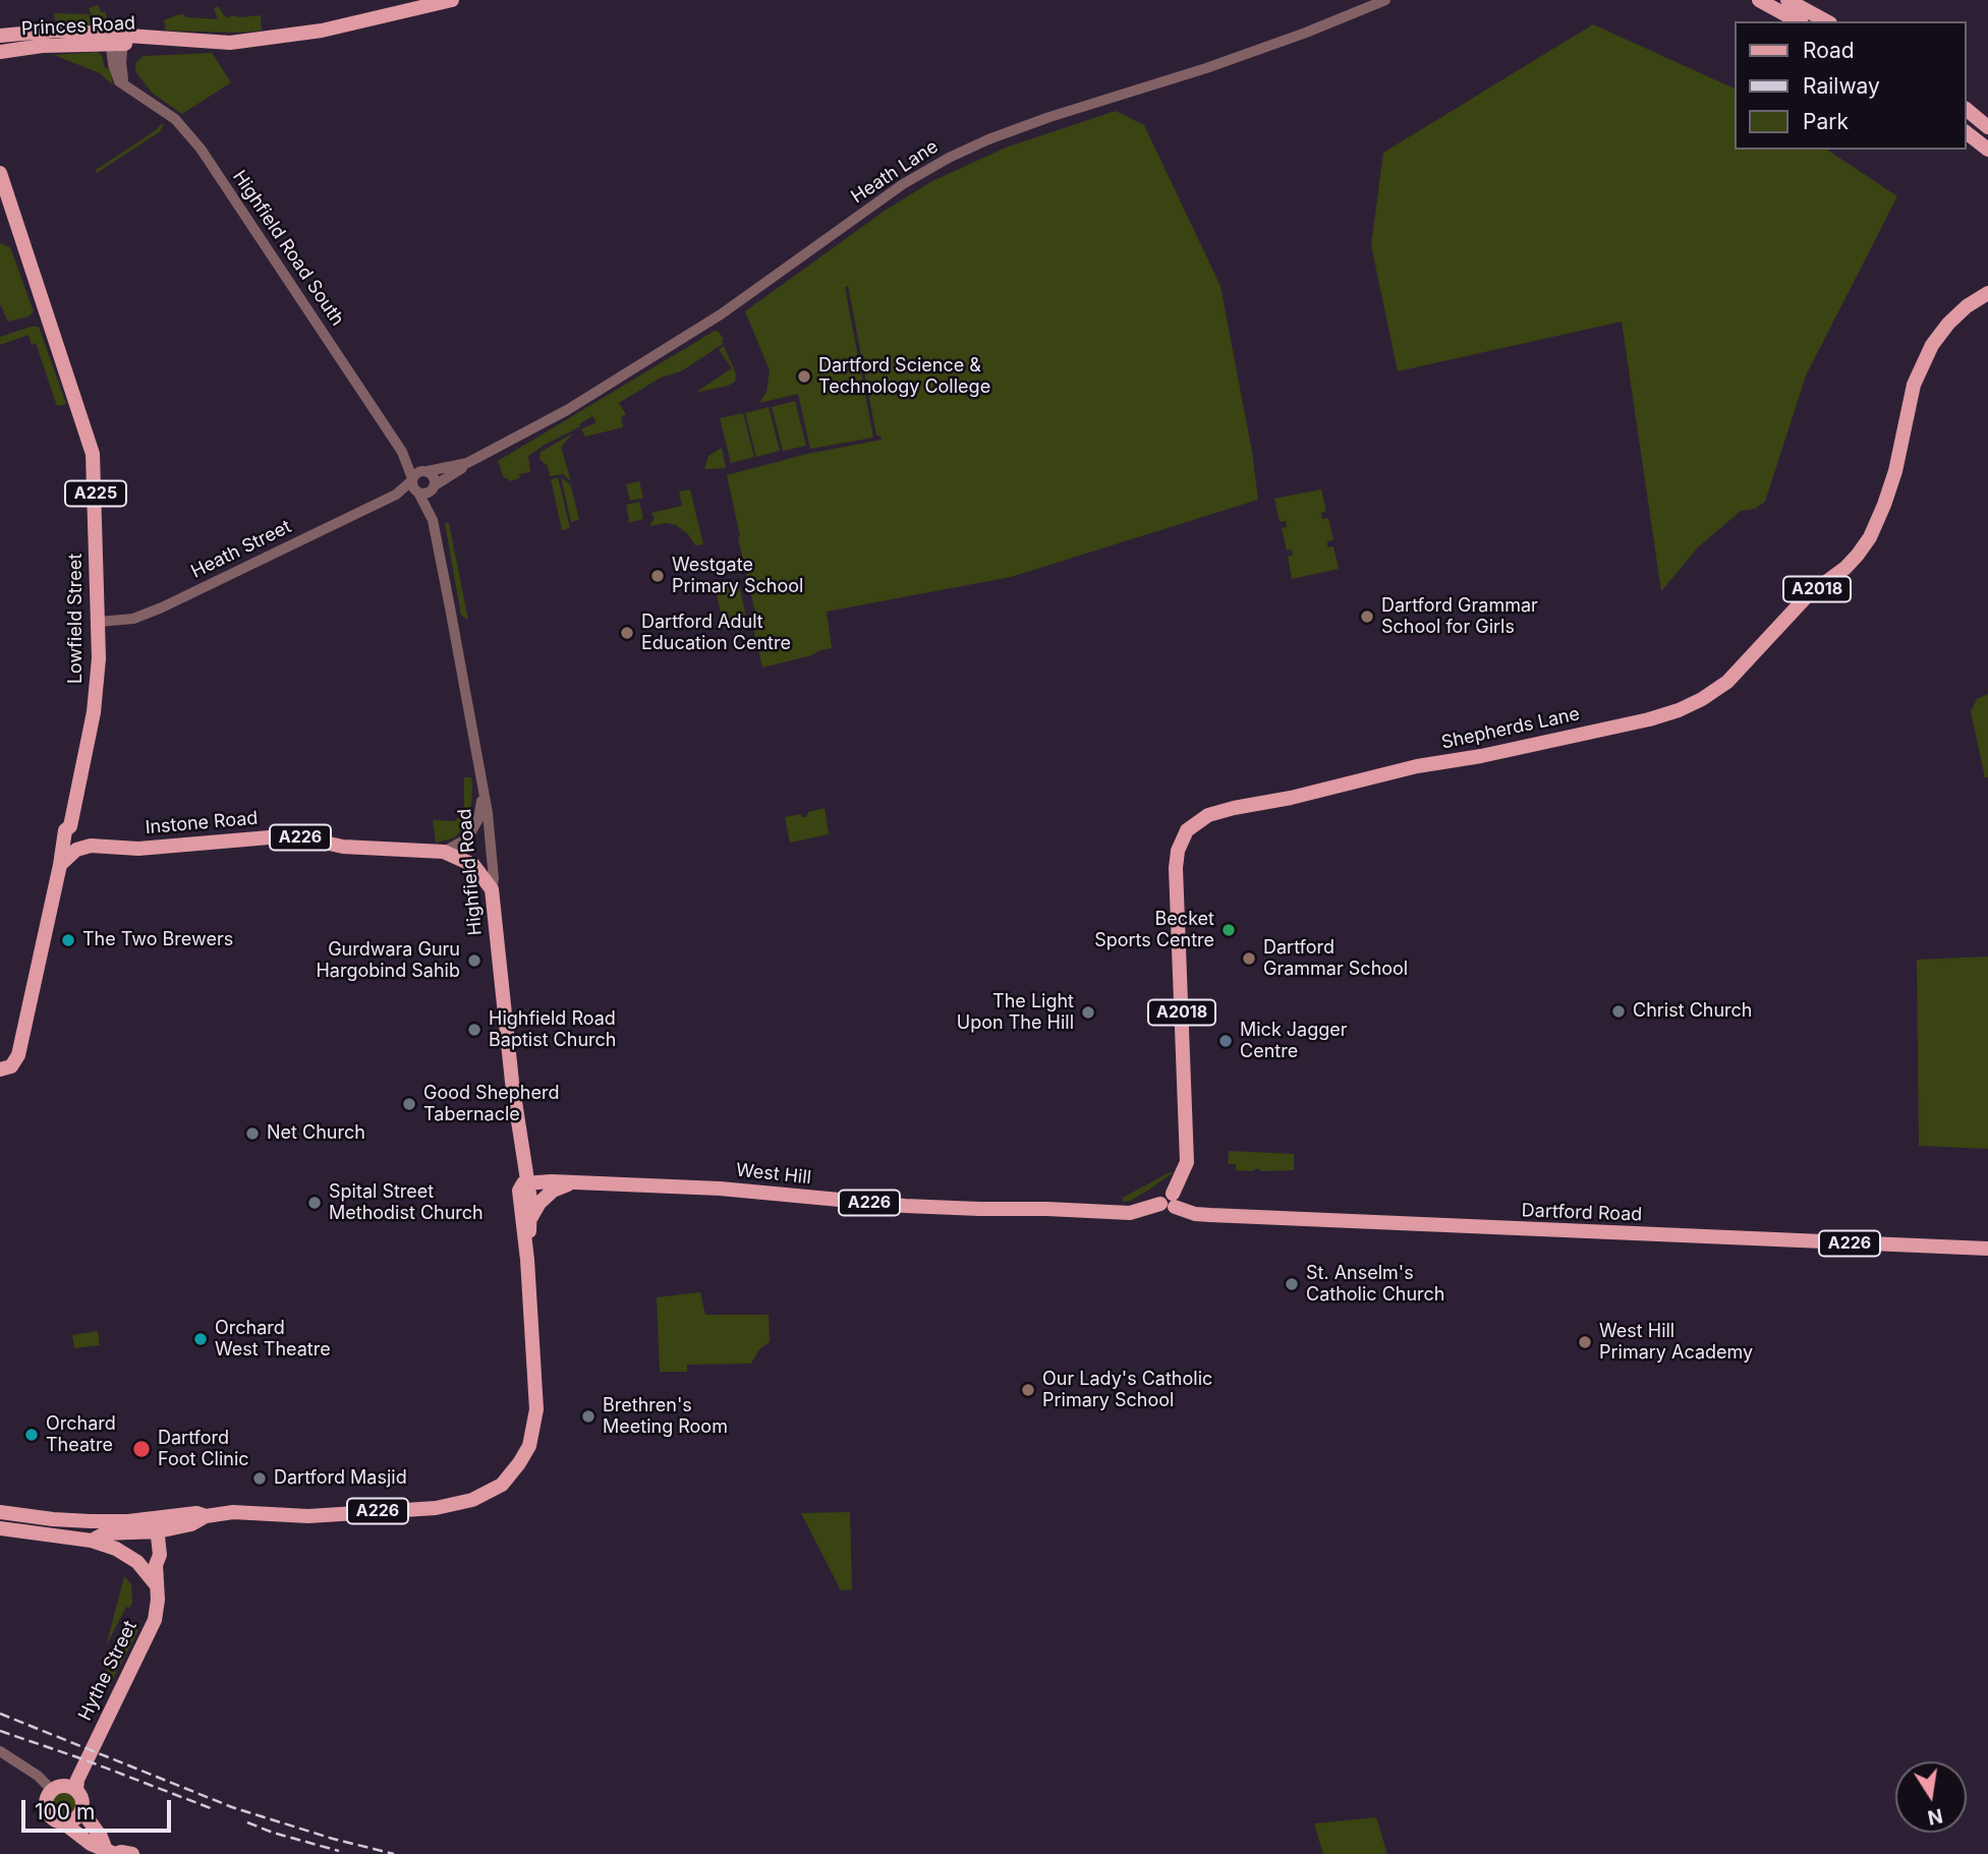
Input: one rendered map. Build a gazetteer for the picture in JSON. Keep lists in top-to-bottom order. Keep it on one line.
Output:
{"streets":{"main road":["Princes Road","A225","A2018","Lowfield Street","Shepherds Lane","Instone Road","A226","Highfield Road","West Hill","Dartford Road","Hythe Street"],"street":["Heath Lane","Highfield Road South","Heath Street"]},"crossings":[["Princes Road","Highfield Road South"],["Heath Lane","Highfield Road South"],["Heath Lane","Heath Street"],["Heath Lane","Highfield Road"],["Highfield Road South","Heath Street"],["Highfield Road South","Highfield Road"],["Heath Street","Lowfield Street"],["Heath Street","Highfield Road"],["Lowfield Street","A226"],["Shepherds Lane","West Hill"],["Shepherds Lane","Dartford Road"],["Instone Road","A226"],["Instone Road","Highfield Road"],["A226","Highfield Road"],["A226","West Hill"],["A226","Hythe Street"],["Highfield Road","West Hill"],["West Hill","Dartford Road"]],"places":["Dartford Science & Technology College","Westgate Primary School","Dartford Grammar School for Girls","Dartford Adult Education Centre","Becket Sports Centre","The Two Brewers","Dartford Grammar School","Gurdwara Guru Hargobind Sahib","Christ Church","The Light Upon The Hill","Highfield Road Baptist Church","Mick Jagger Centre","Good Shepherd Tabernacle","Net Church","Spital Street Methodist Church","St. Anselm's Catholic Church","Orchard West Theatre","West Hill Primary Academy","Our Lady's Catholic Primary School","Brethren's Meeting Room","Orchard Theatre","Dartford Foot Clinic","Dartford Masjid"],"legend":["Road","Railway","Park"],"scale_bar":"100 m","north":"bottom"}
